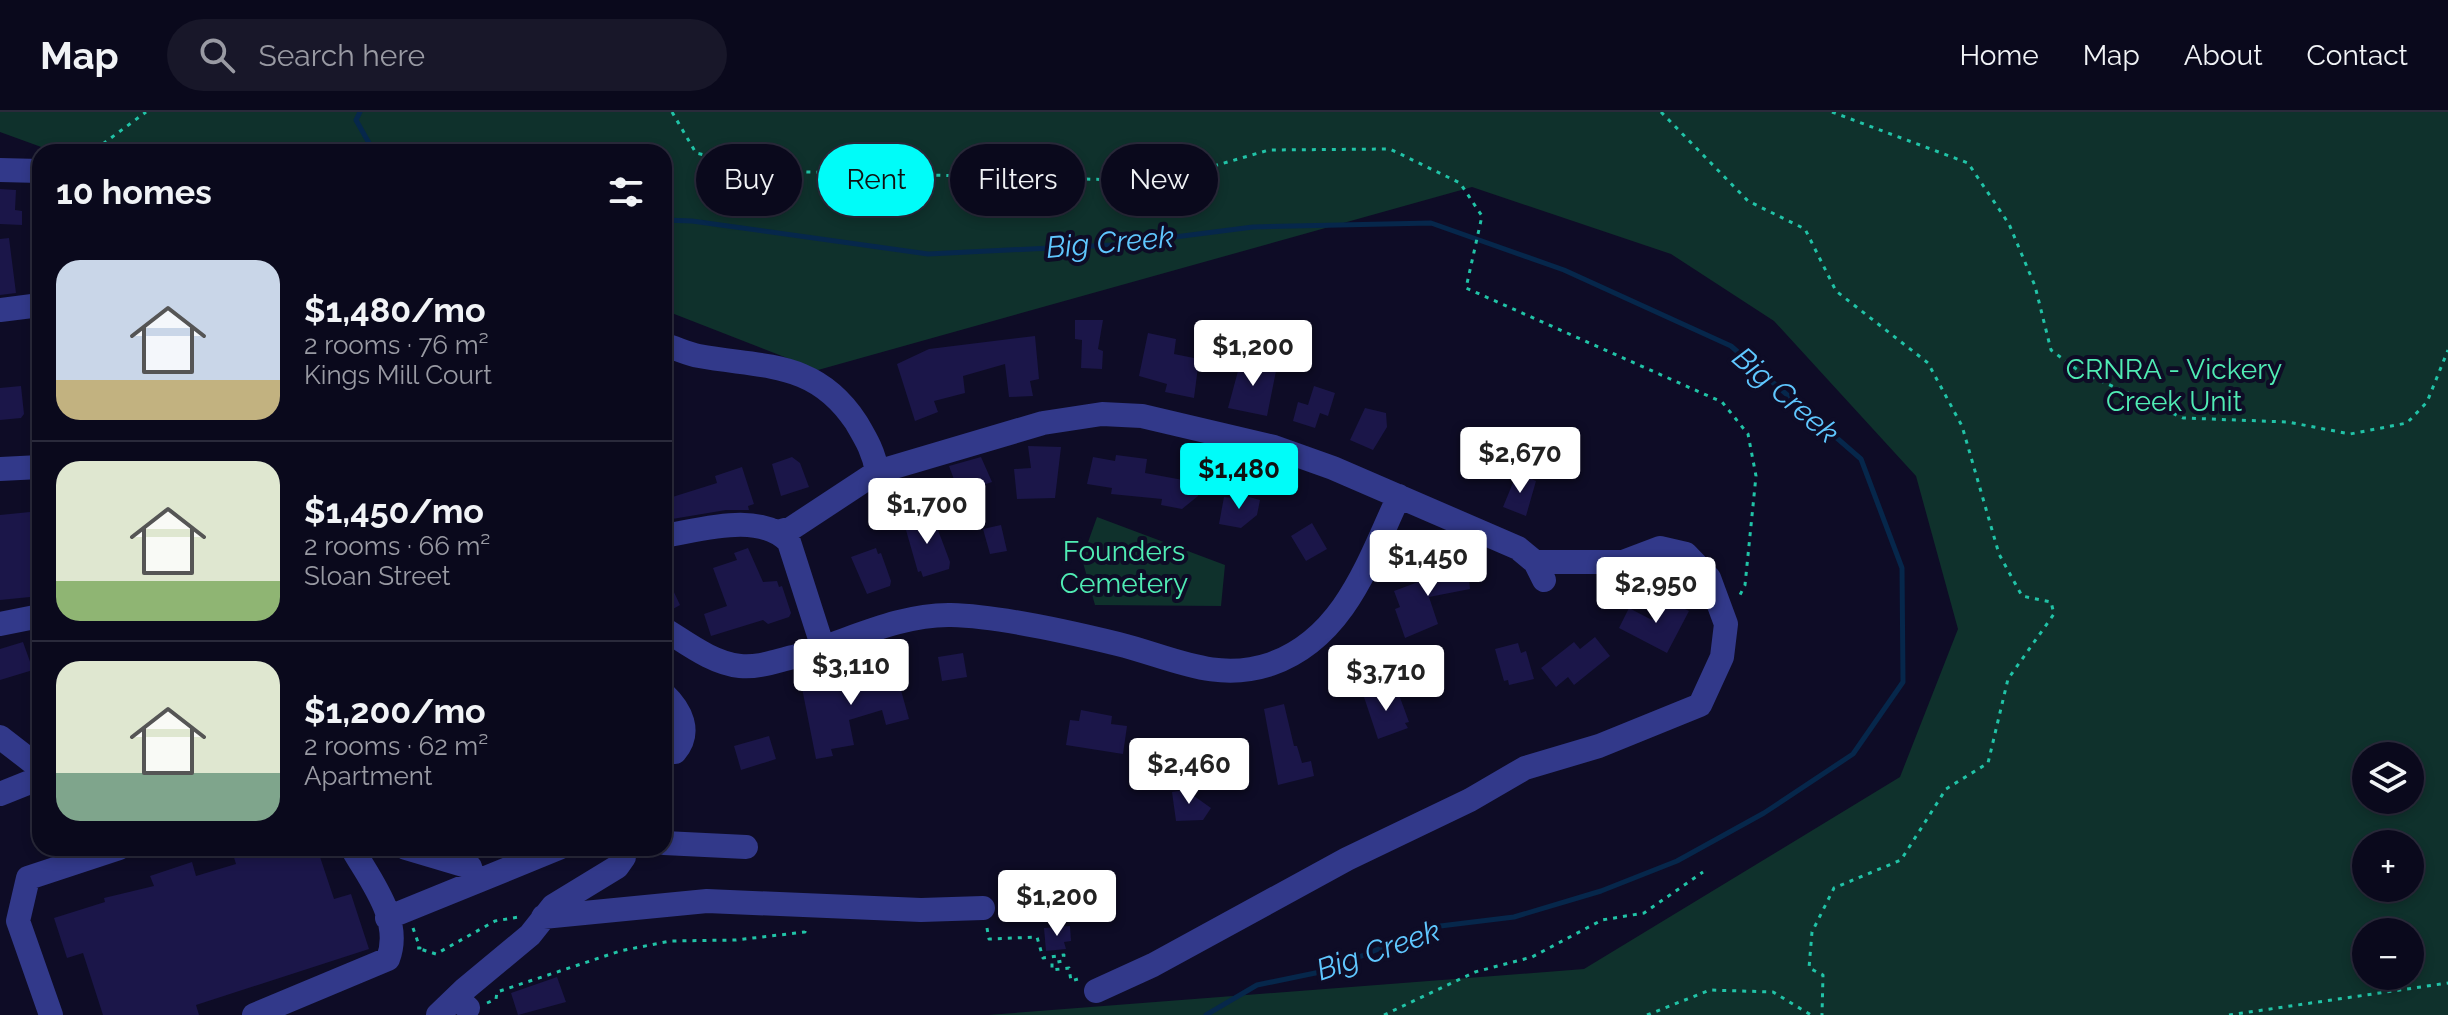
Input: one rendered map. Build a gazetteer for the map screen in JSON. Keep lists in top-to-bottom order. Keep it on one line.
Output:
{"water":["Big Creek"],"parks":["CRNRA - Vickery Creek Unit","Founders Cemetery"],"page":{"header":"Map","search":"Search here","nav":["Home","Map","About","Contact"],"chip":["Buy","Rent","Filters","New"],"heading":"10 homes","list":[{"name":"$1,480/mo","note":"2 rooms · 76 m² · Kings Mill Court"},{"name":"$1,450/mo","note":"2 rooms · 66 m² · Sloan Street"},{"name":"$1,200/mo","note":"2 rooms · 62 m² · Apartment"}],"price":["$1,200","$2,670","$1,480","$1,700","$1,450","$2,950","$3,110","$3,710","$2,460","$1,200"],"map_buttons":["+","−"]}}
